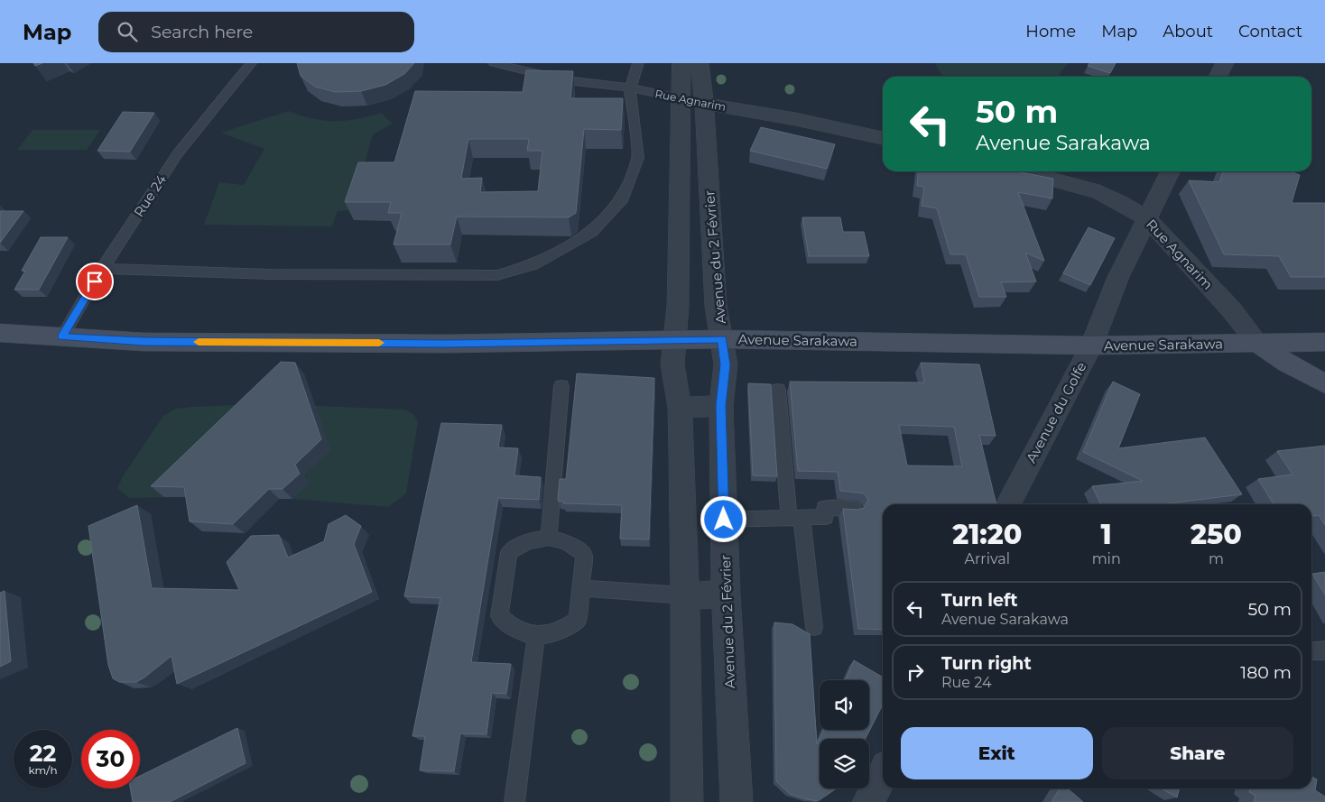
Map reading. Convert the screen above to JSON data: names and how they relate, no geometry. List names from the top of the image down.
{
  "streets": {
    "street": [
      "Rue Agnarim",
      "Avenue du 2 Février",
      "Avenue Sarakawa",
      "Avenue du Golfe"
    ],
    "lane": ["Rue 24"]
  },
  "crossings": [
    ["Rue Agnarim", "Avenue du 2 Février"],
    ["Rue Agnarim", "Avenue Sarakawa"],
    ["Rue Agnarim", "Avenue du Golfe"],
    ["Rue 24", "Avenue Sarakawa"],
    ["Avenue du 2 Février", "Avenue Sarakawa"],
    ["Avenue Sarakawa", "Avenue du Golfe"]
  ],
  "page": {
    "header": "Map",
    "search": "Search here",
    "nav": [
      "Home",
      "Map",
      "About",
      "Contact"
    ],
    "turn": ["50 m", "Avenue Sarakawa"],
    "eta": [
      "21:20",
      "Arrival",
      "1",
      "min",
      "250",
      "m"
    ],
    "list": [
      {
        "name": "Turn left",
        "note": "Avenue Sarakawa",
        "value": "50 m"
      },
      {
        "name": "Turn right",
        "note": "Rue 24",
        "value": "180 m"
      }
    ],
    "buttons": ["Exit", "Share"],
    "speed": "22 km/h",
    "limit": "30"
  }
}
